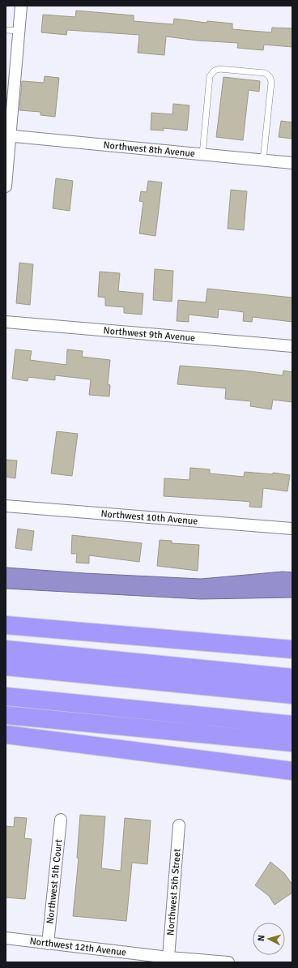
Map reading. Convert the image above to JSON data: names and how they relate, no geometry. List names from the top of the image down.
{
  "streets": {
    "street": [
      "Northwest 8th Avenue",
      "Northwest 9th Avenue",
      "Northwest 10th Avenue",
      "Northwest 5th Court",
      "Northwest 5th Street",
      "Northwest 12th Avenue"
    ]
  },
  "crossings": [
    ["Northwest 5th Court", "Northwest 12th Avenue"],
    ["Northwest 5th Street", "Northwest 12th Avenue"]
  ],
  "north": "left"
}
